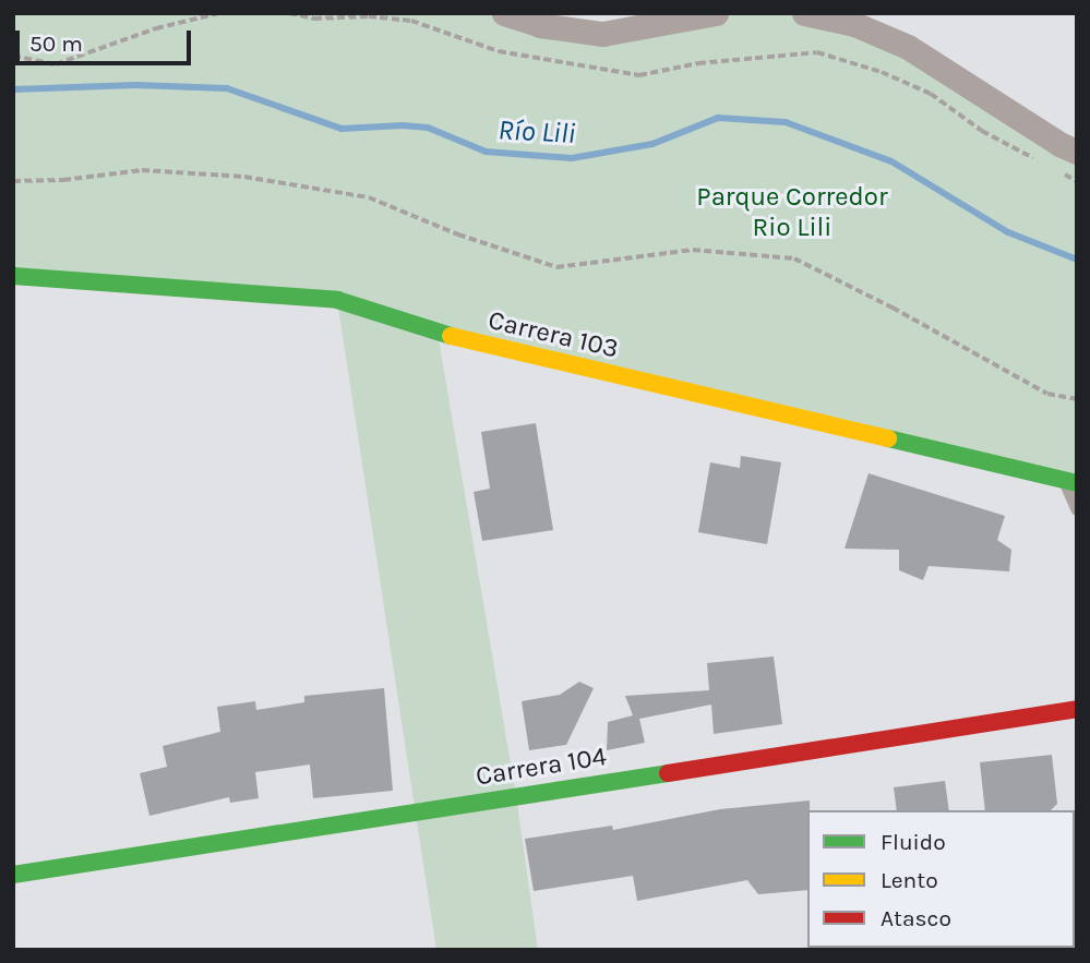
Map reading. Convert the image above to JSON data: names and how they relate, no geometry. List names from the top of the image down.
{
  "streets": {
    "street": ["Carrera 103", "Carrera 104"]
  },
  "water": ["Río Lili"],
  "parks": ["Parque Corredor Rio Lili"],
  "legend": ["Fluido", "Lento", "Atasco"],
  "scale_bar": "50 m"
}
